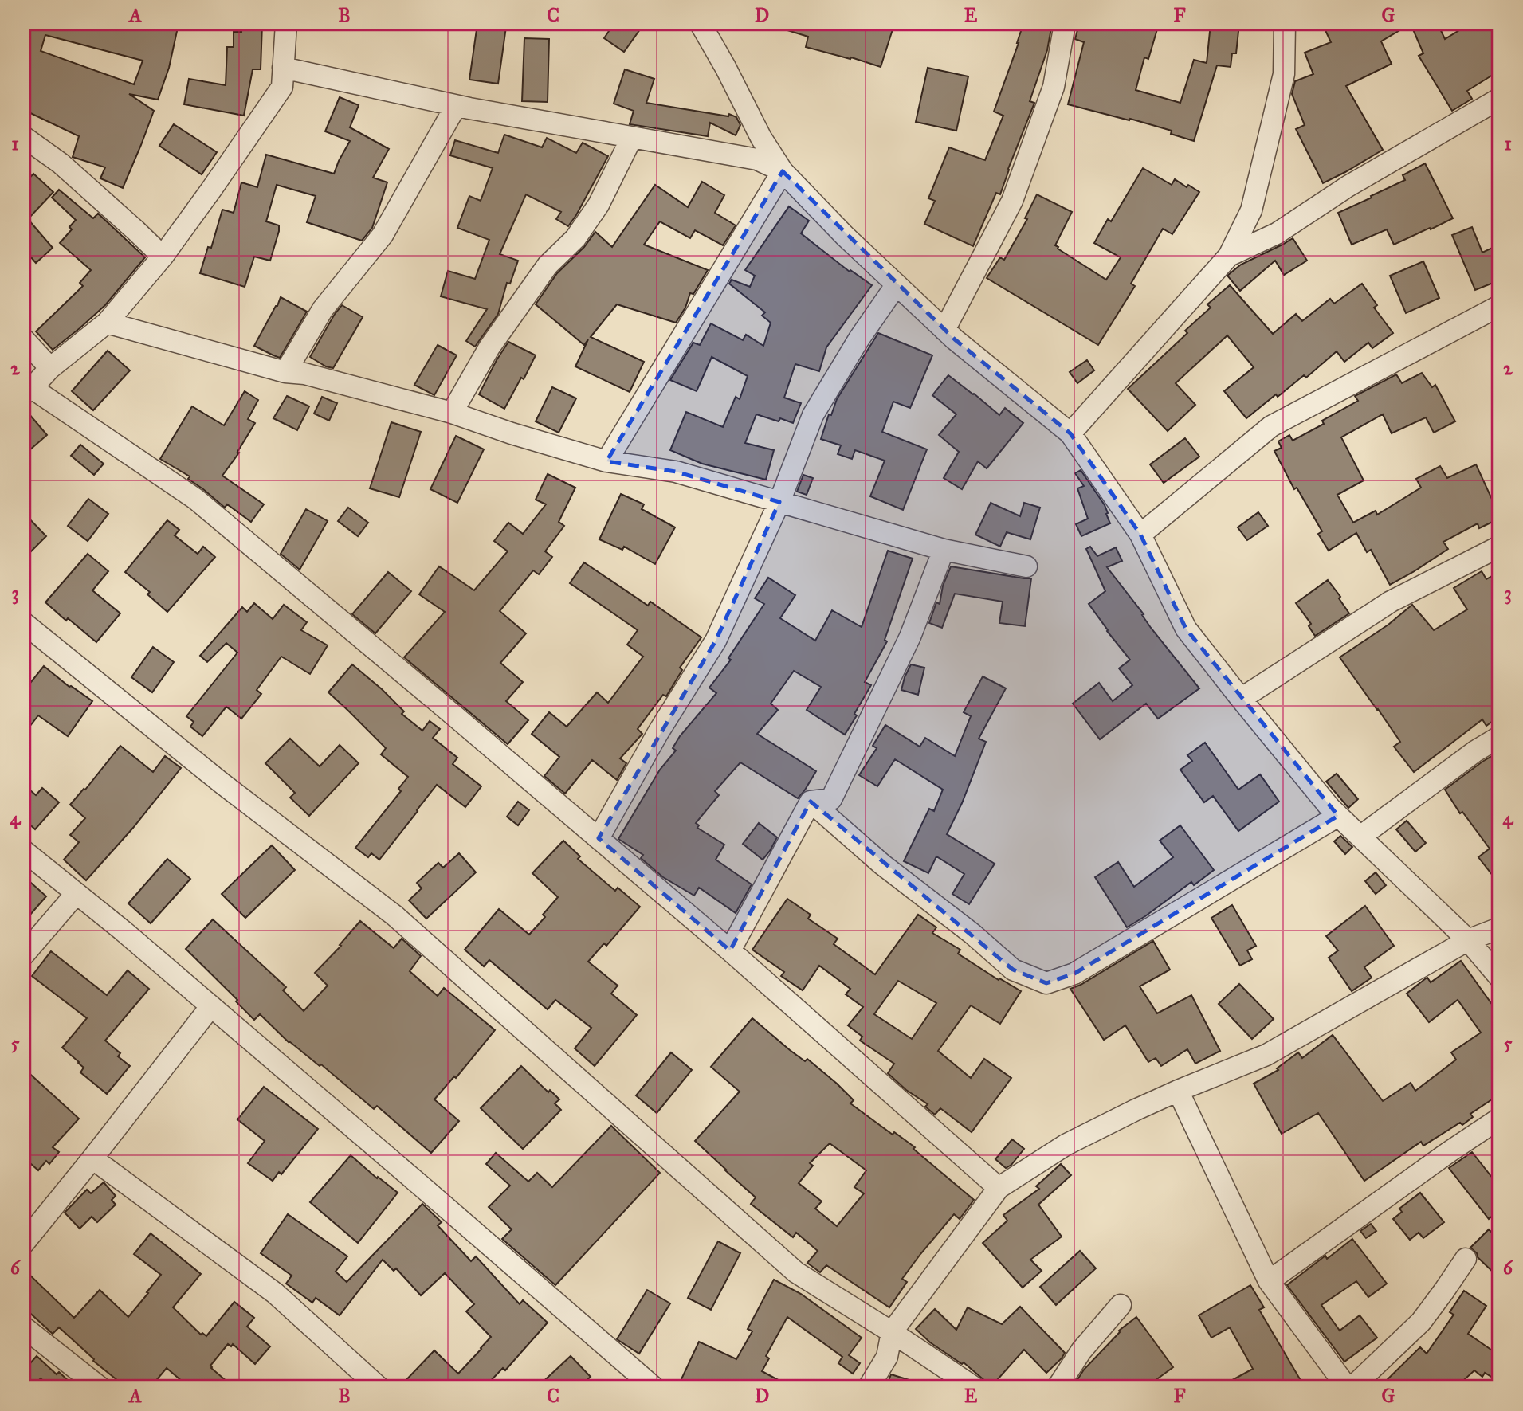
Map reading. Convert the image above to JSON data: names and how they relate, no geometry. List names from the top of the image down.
{
  "grid": {
    "columns": [
      "A",
      "B",
      "C",
      "D",
      "E",
      "F",
      "G"
    ],
    "rows": [
      "1",
      "2",
      "3",
      "4",
      "5",
      "6"
    ]
  }
}
